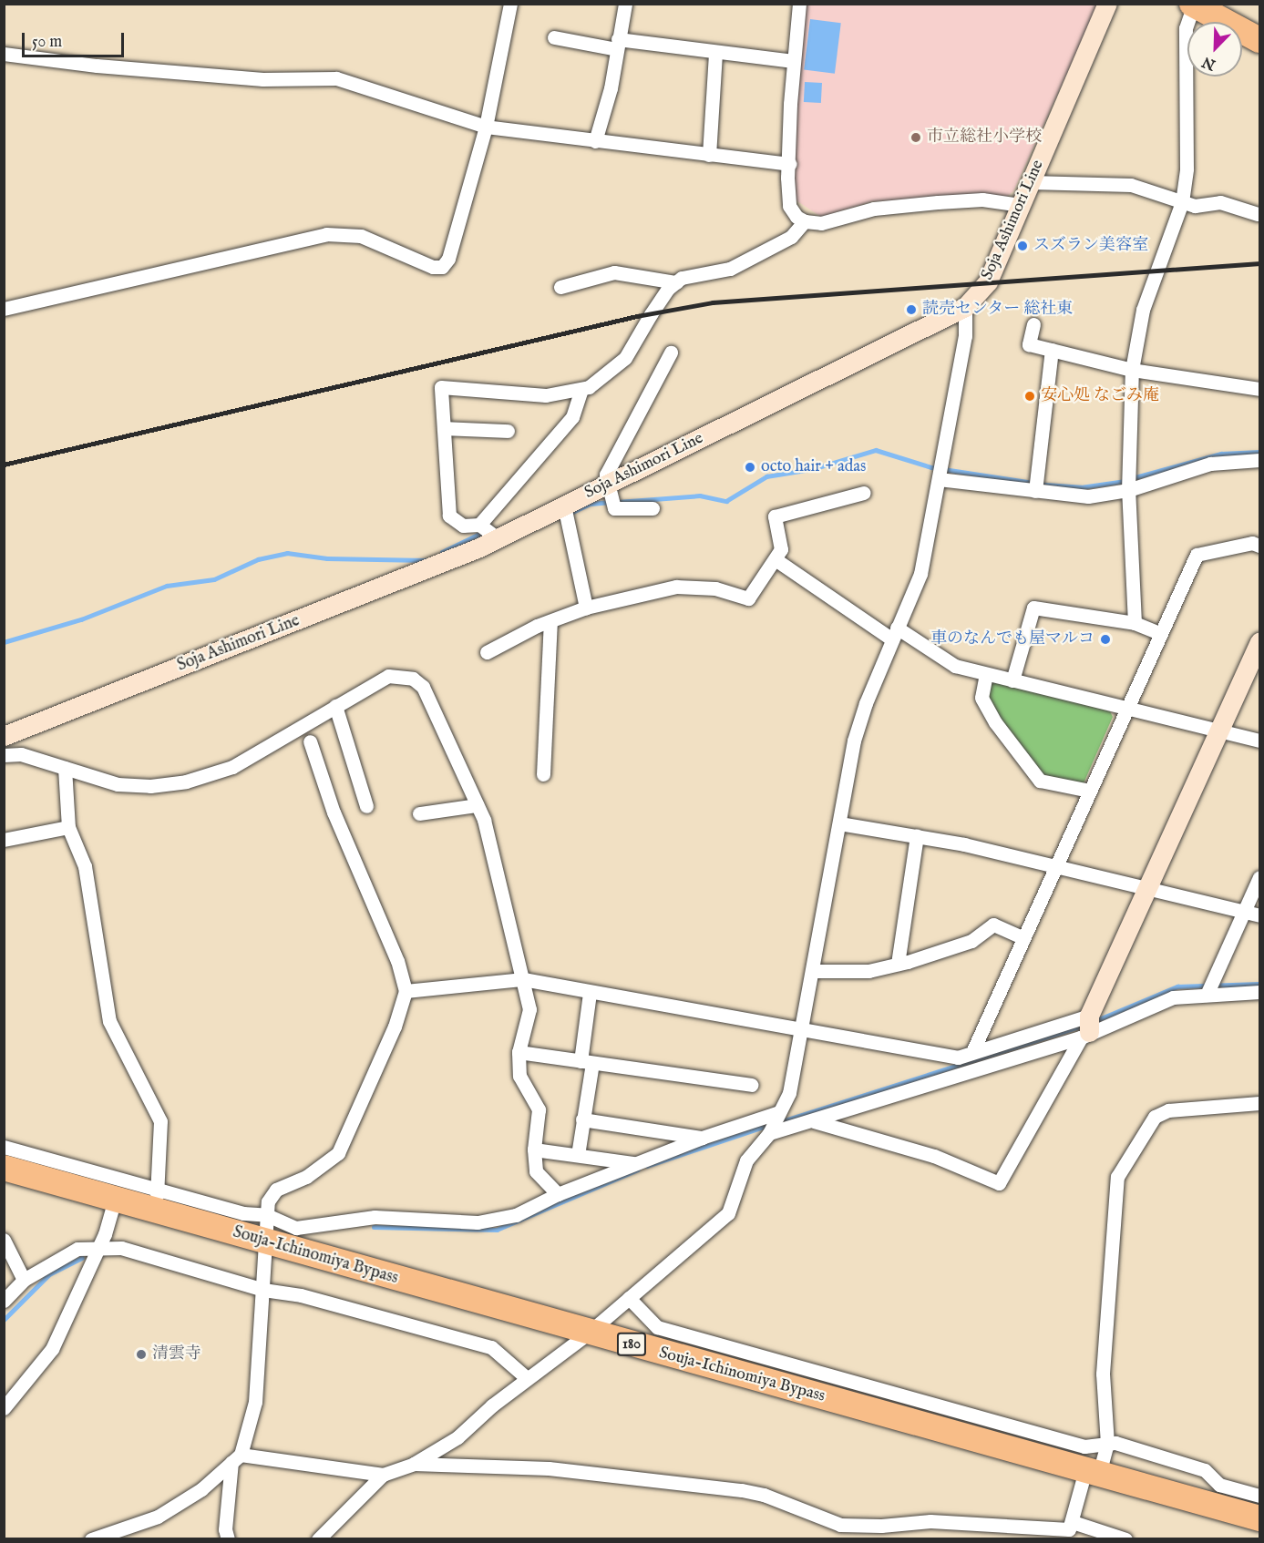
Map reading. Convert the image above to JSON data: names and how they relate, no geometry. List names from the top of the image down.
{
  "streets": {
    "highway": ["Souja-Ichinomiya Bypass", "180"],
    "main road": ["Soja Ashimori Line"]
  },
  "places": [
    "市立総社小学校",
    "スズラン美容室",
    "読売センター 総社東",
    "安心処 なごみ庵",
    "octo hair + adas",
    "車のなんでも屋マルコ",
    "清雲寺"
  ],
  "scale_bar": "50 m",
  "north": "bottom left"
}
